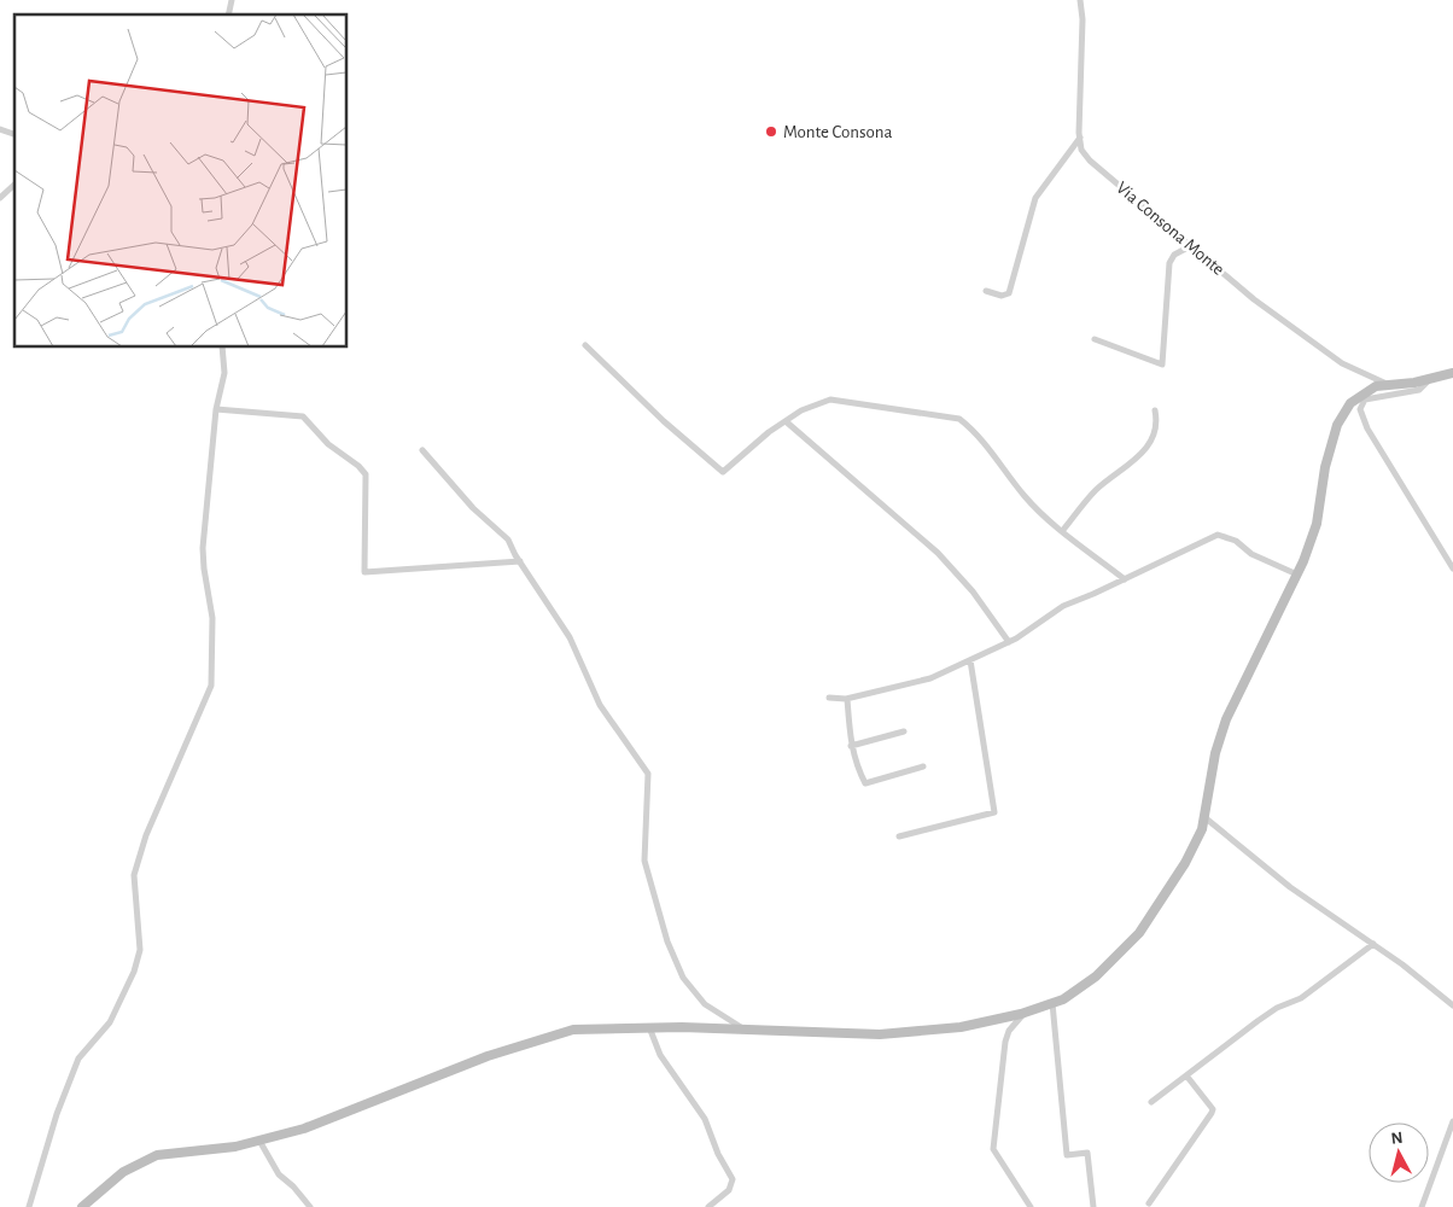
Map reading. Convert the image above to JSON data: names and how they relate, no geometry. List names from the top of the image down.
{
  "streets": {
    "street": ["Via Consona Monte"]
  },
  "places": ["Monte Consona"],
  "north": "top"
}
